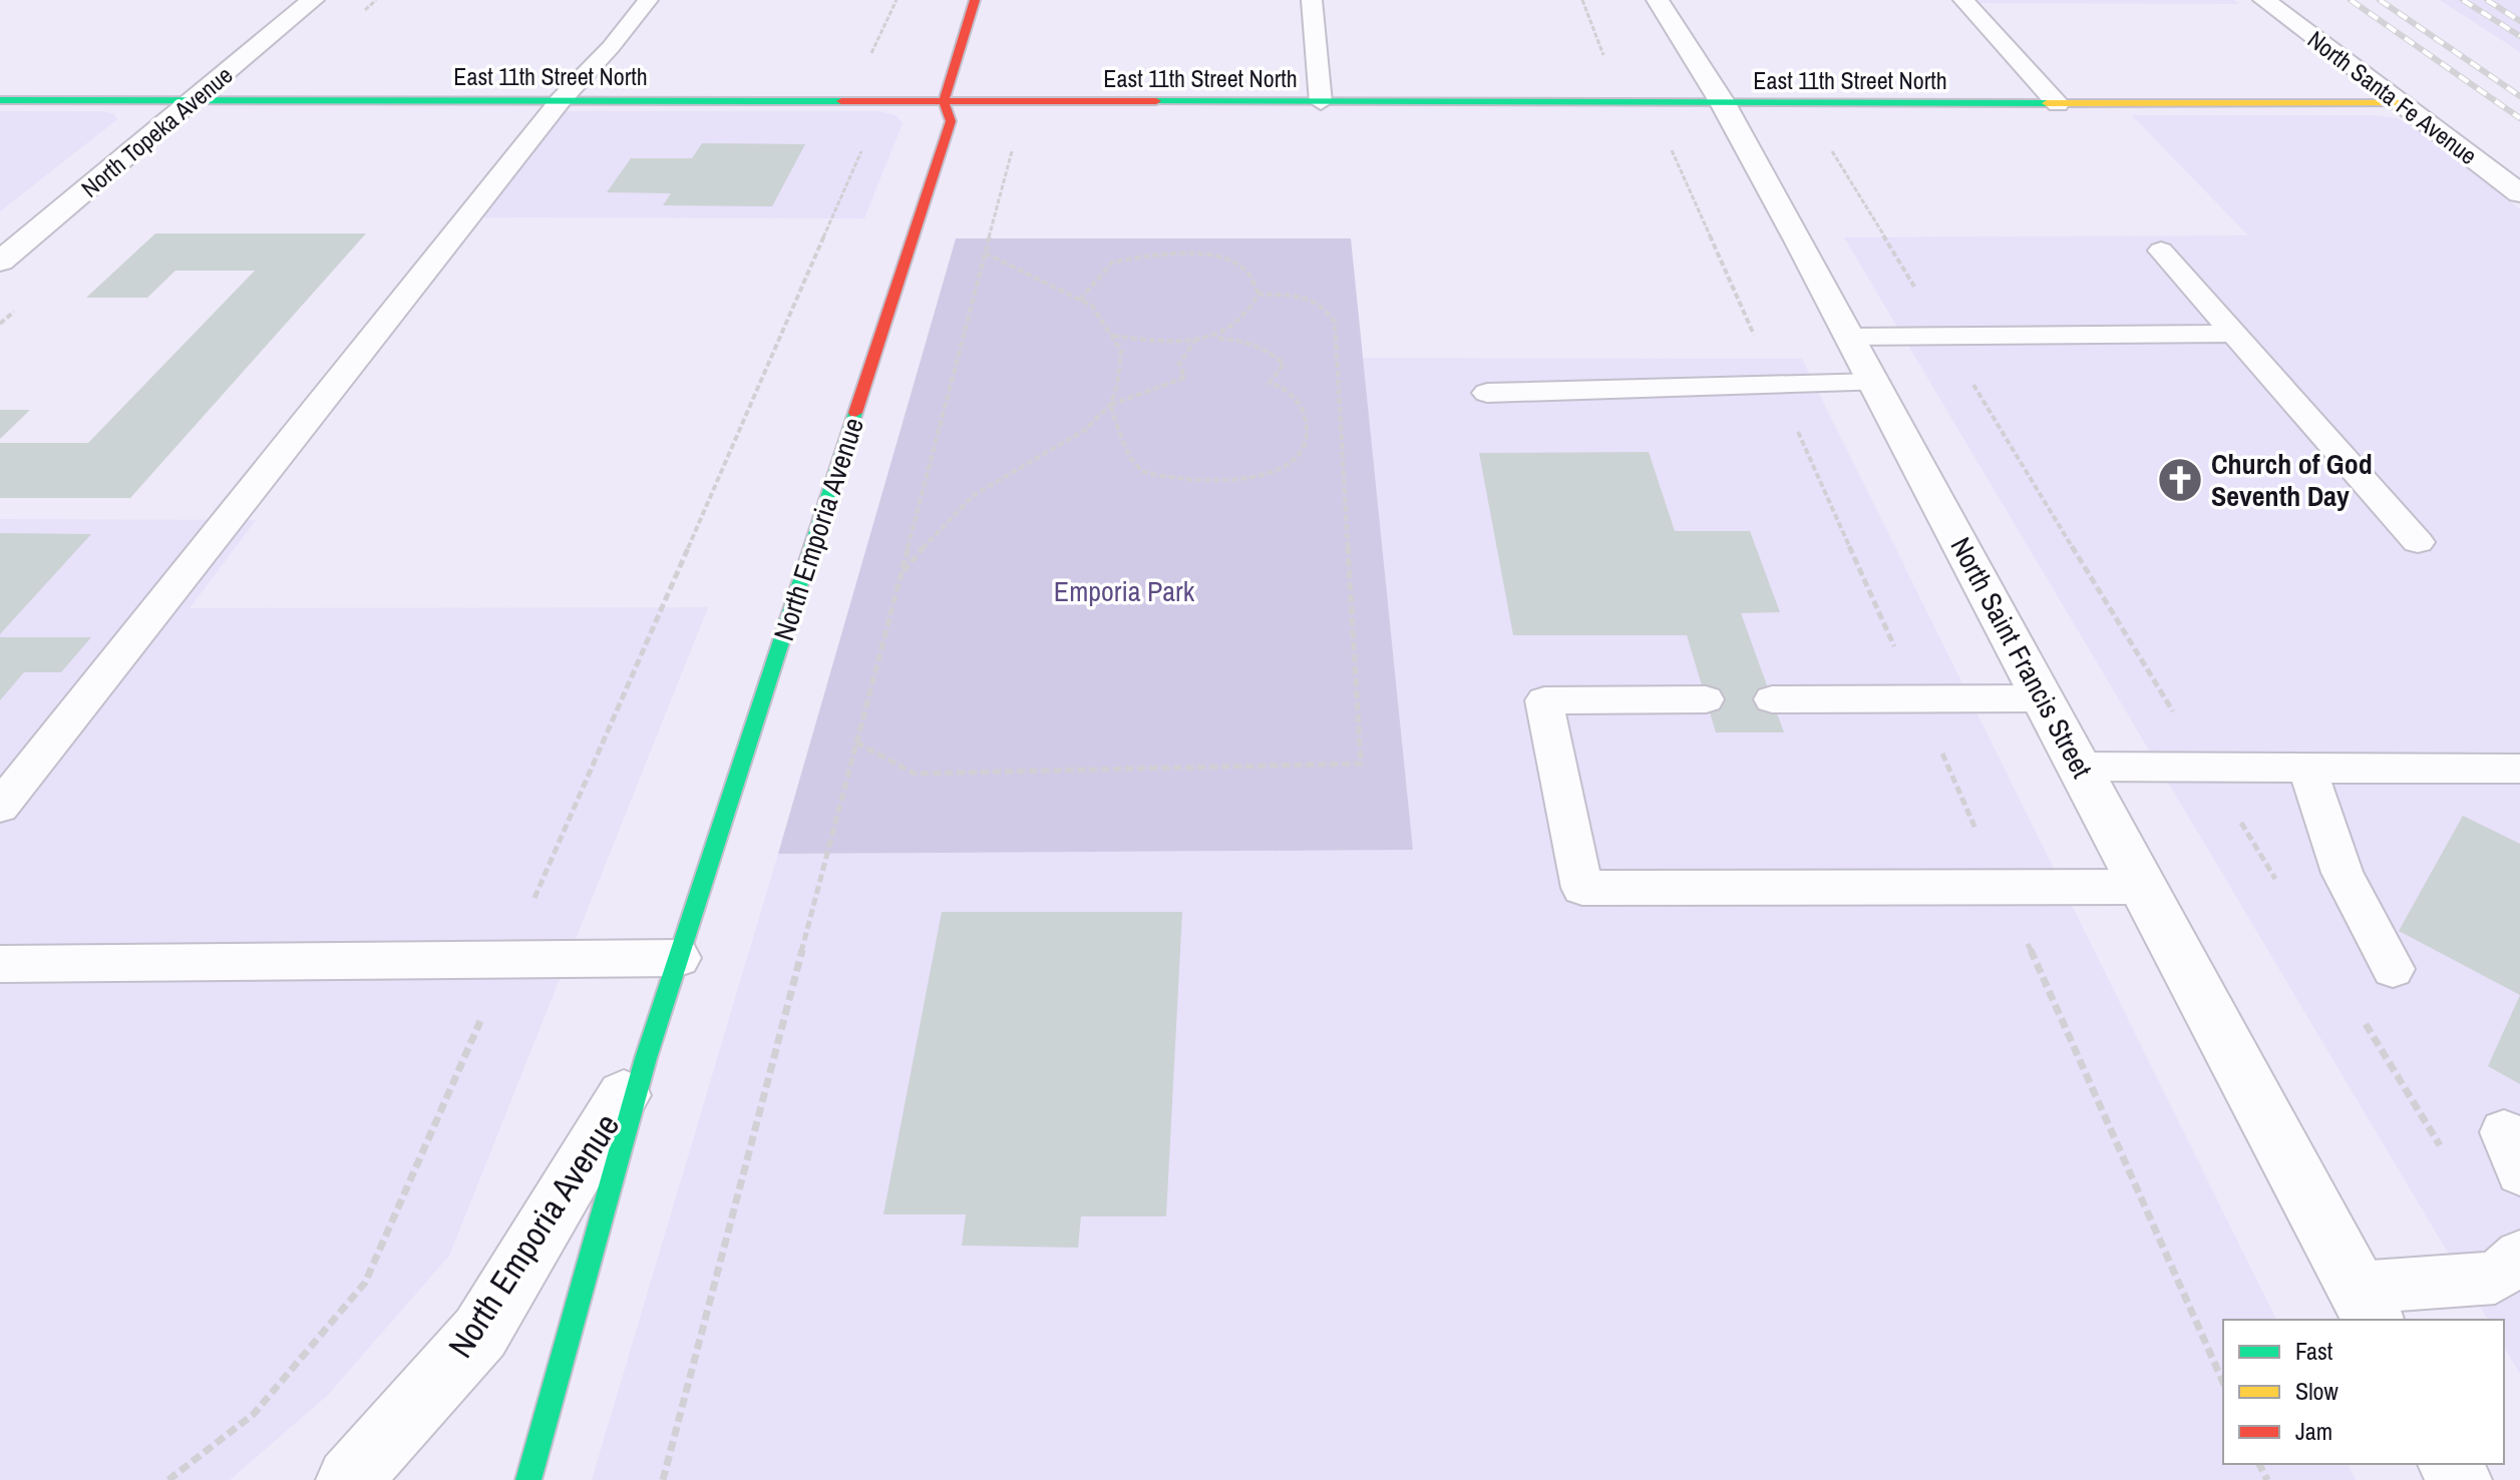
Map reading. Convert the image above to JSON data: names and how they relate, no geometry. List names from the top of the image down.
{
  "streets": {
    "street": [
      "East 11th Street North",
      "North Santa Fe Avenue",
      "North Topeka Avenue",
      "North Emporia Avenue",
      "North Saint Francis Street"
    ]
  },
  "crossings": [
    ["East 11th Street North", "North Santa Fe Avenue"],
    ["East 11th Street North", "North Topeka Avenue"],
    ["East 11th Street North", "North Emporia Avenue"],
    ["East 11th Street North", "North Saint Francis Street"]
  ],
  "parks": ["Emporia Park"],
  "places": {
    "church": ["Church of God Seventh Day"]
  },
  "legend": ["Fast", "Slow", "Jam"]
}
